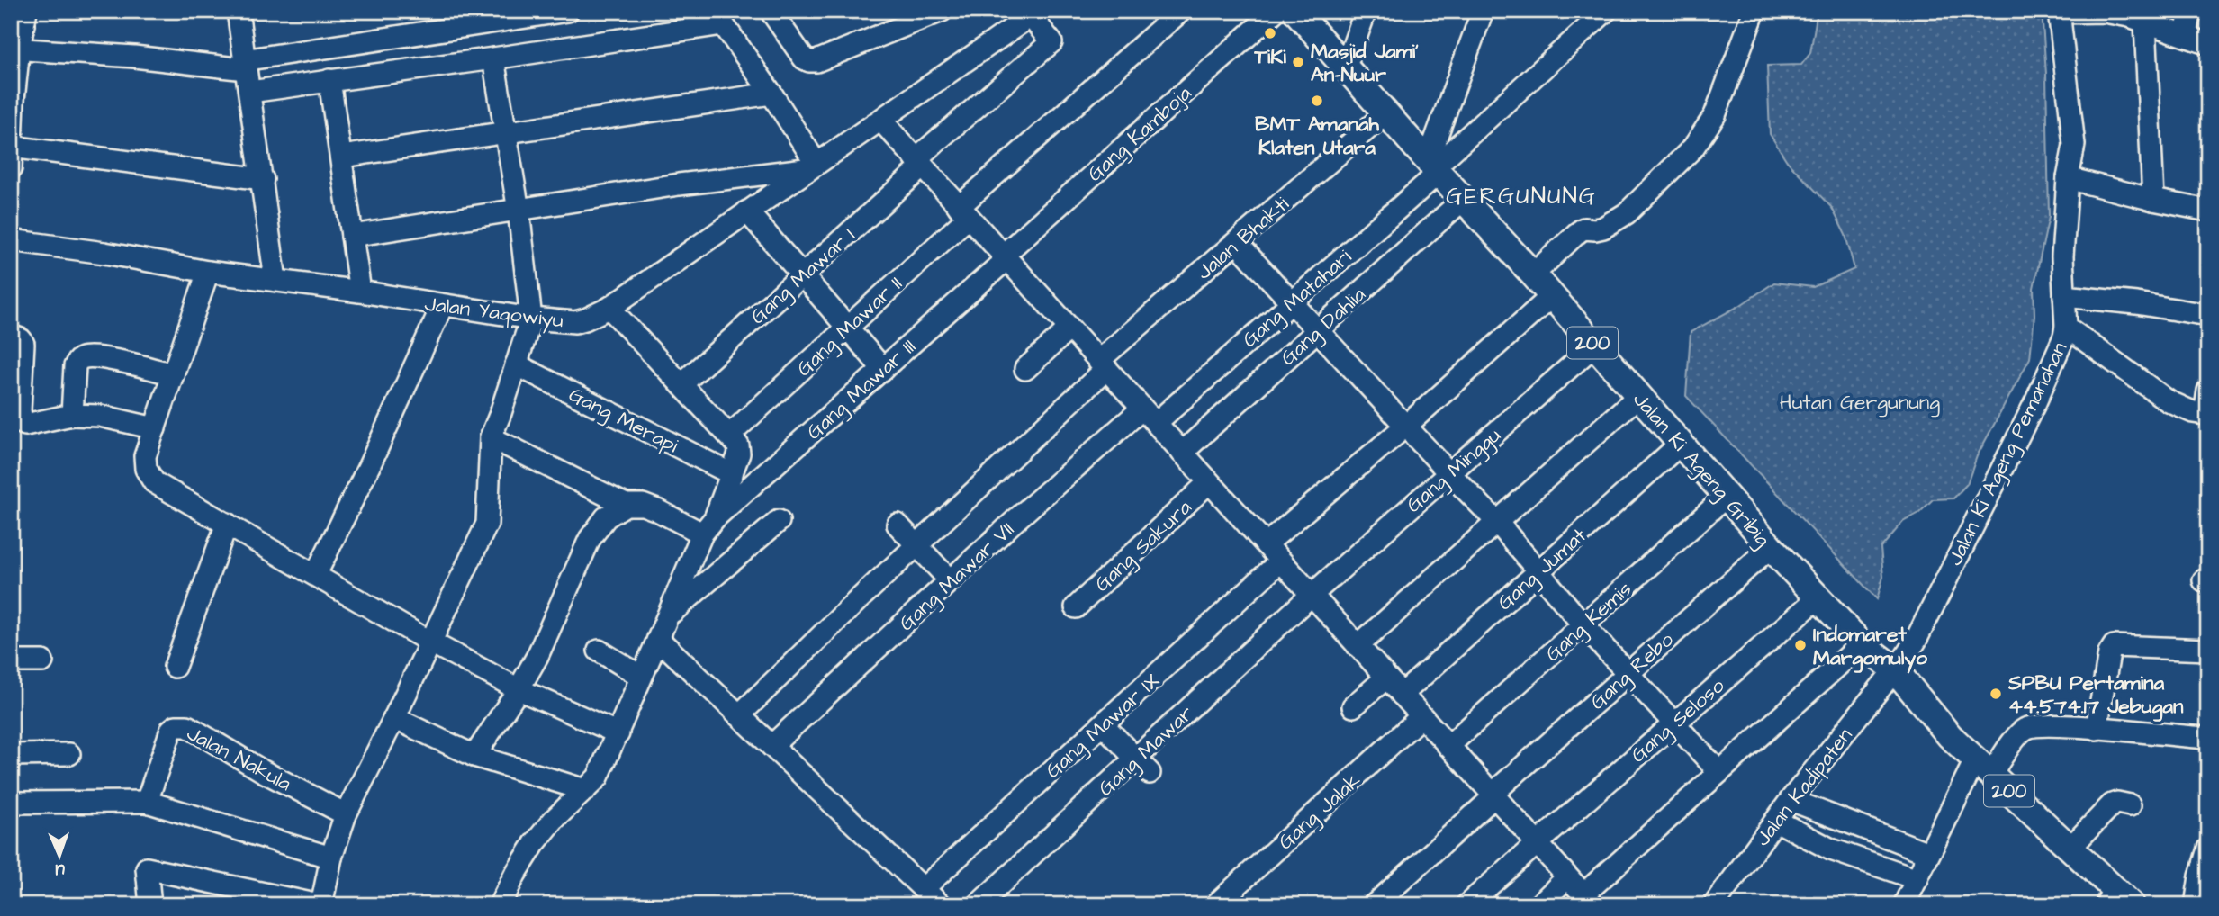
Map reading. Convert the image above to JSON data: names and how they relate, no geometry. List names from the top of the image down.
{
  "streets": {
    "main road": ["200", "Jalan Ki Ageng Gribig"],
    "street": [
      "Gang Kamboja",
      "Jalan Bhakti",
      "Gang Mawar I",
      "Gang Matahari",
      "Jalan Yaqowiyu",
      "Gang Mawar II",
      "Gang Dahlia",
      "Gang Mawar III",
      "Gang Merapi",
      "Jalan Ki Ageng Pemanahan",
      "Gang Minggu",
      "Gang Sakura",
      "Gang Jumat",
      "Gang Mawar VII",
      "Gang Kemis",
      "Gang Rebo",
      "Gang Seloso",
      "Gang Mawar IX",
      "Gang Mawar",
      "Jalan Nakula",
      "Jalan Kadipaten",
      "Gang Jalak"
    ]
  },
  "crossings": [
    ["Gang Kamboja", "Gang Mawar III"],
    ["Jalan Bhakti", "Jalan Ki Ageng Gribig"],
    ["Gang Mawar I", "Jalan Yaqowiyu"],
    ["Gang Matahari", "Jalan Ki Ageng Gribig"],
    ["Gang Matahari", "Gang Mawar VII"],
    ["Gang Dahlia", "Jalan Ki Ageng Gribig"],
    ["Jalan Ki Ageng Pemanahan", "Jalan Ki Ageng Gribig"],
    ["Jalan Ki Ageng Pemanahan", "Jalan Kadipaten"],
    ["Jalan Ki Ageng Gribig", "Gang Minggu"],
    ["Jalan Ki Ageng Gribig", "Gang Jumat"],
    ["Jalan Ki Ageng Gribig", "Gang Kemis"],
    ["Jalan Ki Ageng Gribig", "Gang Rebo"],
    ["Jalan Ki Ageng Gribig", "Gang Seloso"],
    ["Jalan Ki Ageng Gribig", "Jalan Kadipaten"],
    ["Gang Minggu", "Gang Mawar"]
  ],
  "districts": ["GERGUNUNG"],
  "parks": ["Hutan Gergunung"],
  "places": [
    "TiKi",
    "Masjid Jami' An-Nuur",
    "BMT Amanah Klaten Utara",
    "Indomaret Margomulyo",
    "SPBU Pertamina 44.574.17 Jebugan"
  ],
  "north": "bottom"
}
